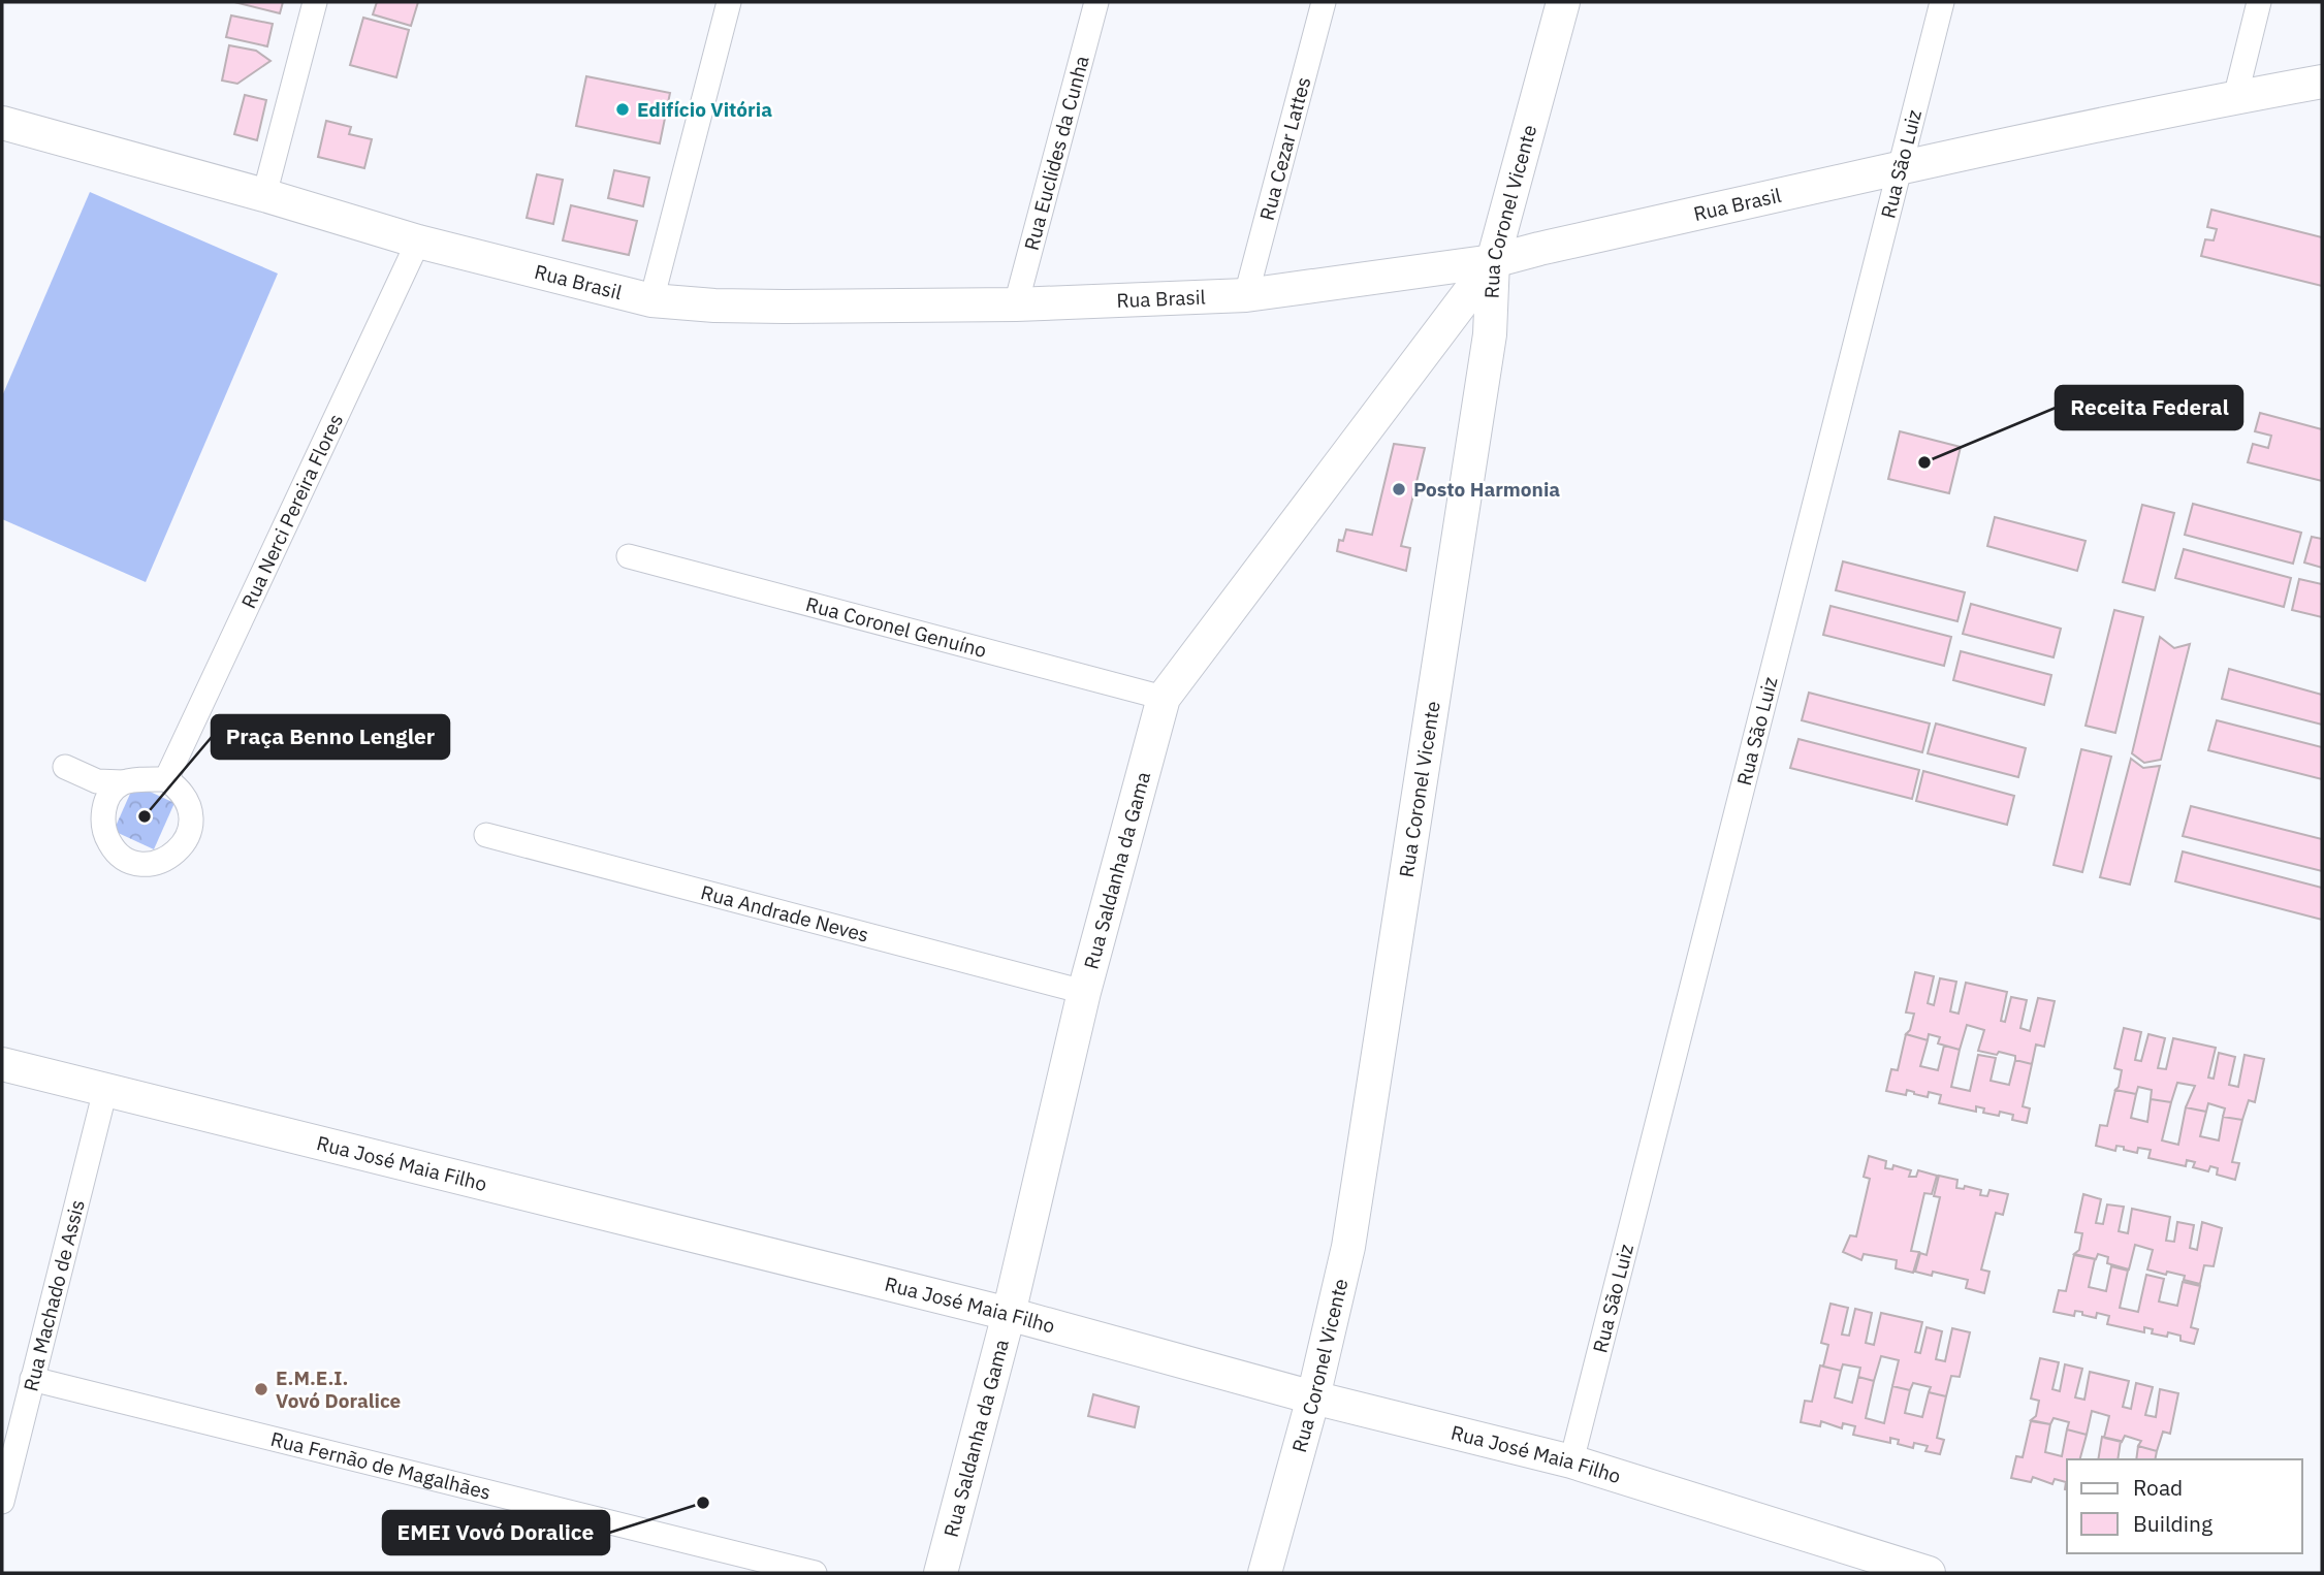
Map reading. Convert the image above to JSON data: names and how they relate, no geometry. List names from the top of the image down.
{
  "streets": {
    "street": [
      "Rua Cezar Lattes",
      "Rua Euclides da Cunha",
      "Rua São Luiz",
      "Rua Brasil",
      "Rua Coronel Vicente",
      "Rua Nerci Pereira Flores",
      "Rua Coronel Genuíno",
      "Rua Saldanha da Gama",
      "Rua Andrade Neves",
      "Rua José Maia Filho",
      "Rua Machado de Assis",
      "Rua Fernão de Magalhães"
    ]
  },
  "crossings": [
    ["Rua Cezar Lattes", "Rua Brasil"],
    ["Rua Euclides da Cunha", "Rua Brasil"],
    ["Rua São Luiz", "Rua Brasil"],
    ["Rua São Luiz", "Rua José Maia Filho"],
    ["Rua Brasil", "Rua Coronel Vicente"],
    ["Rua Brasil", "Rua Nerci Pereira Flores"],
    ["Rua Brasil", "Rua Saldanha da Gama"],
    ["Rua Coronel Vicente", "Rua Saldanha da Gama"],
    ["Rua Coronel Vicente", "Rua José Maia Filho"],
    ["Rua Coronel Genuíno", "Rua Saldanha da Gama"],
    ["Rua Saldanha da Gama", "Rua Andrade Neves"],
    ["Rua Saldanha da Gama", "Rua José Maia Filho"],
    ["Rua José Maia Filho", "Rua Machado de Assis"],
    ["Rua Machado de Assis", "Rua Fernão de Magalhães"]
  ],
  "places": [
    "Edifício Vitória",
    "Receita Federal",
    "Posto Harmonia",
    "Praça Benno Lengler",
    "E.M.E.I. Vovó Doralice",
    "EMEI Vovó Doralice"
  ],
  "legend": ["Road", "Building"]
}
